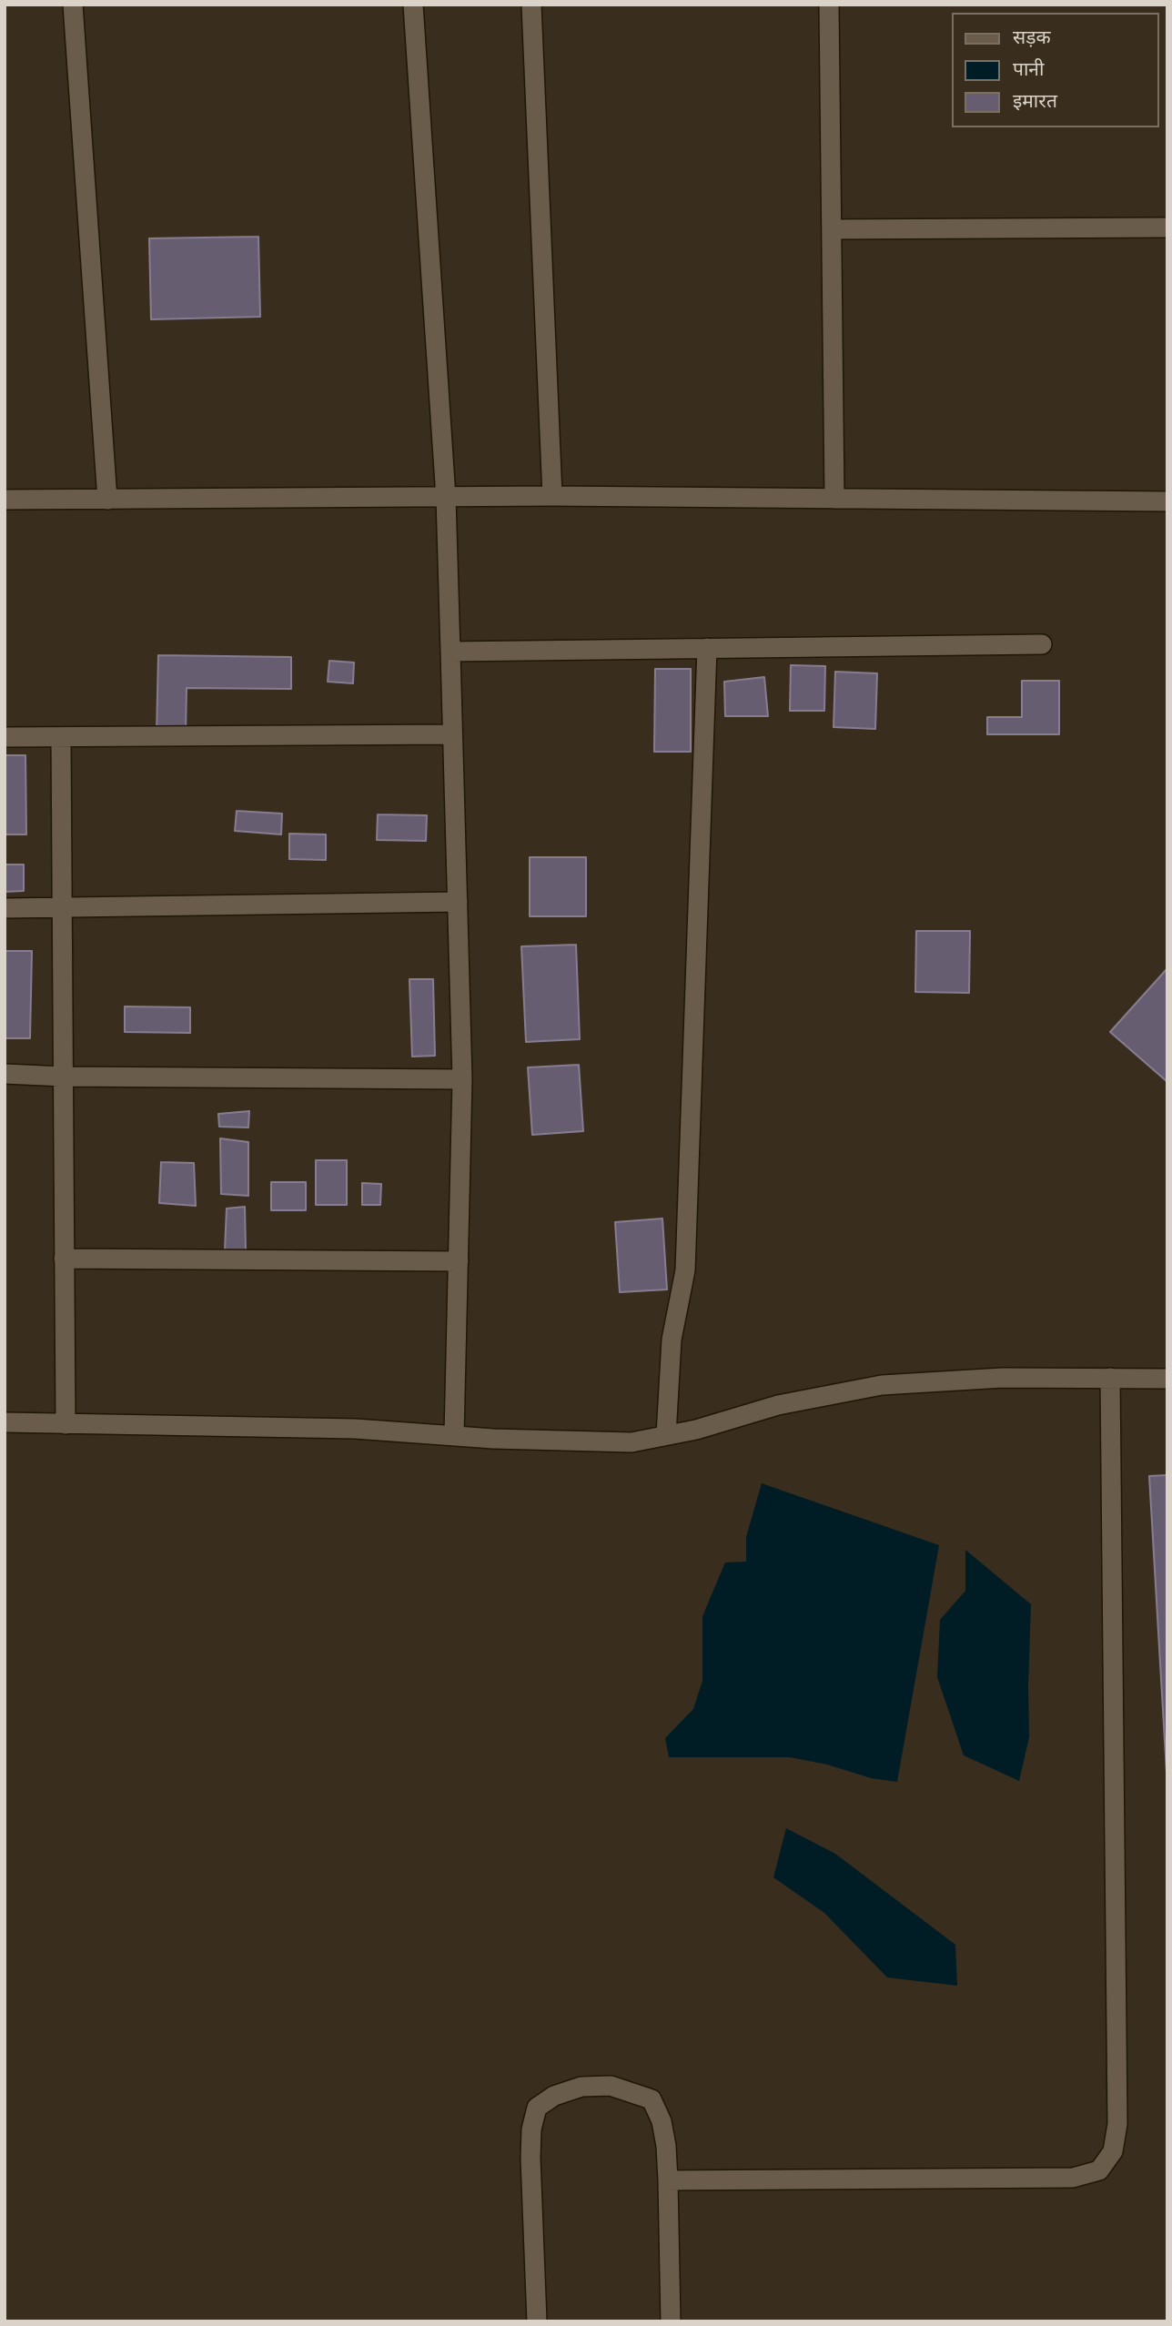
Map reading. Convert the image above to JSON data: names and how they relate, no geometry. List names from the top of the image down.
{
  "legend": ["सड़क", "पानी", "इमारत"]
}
